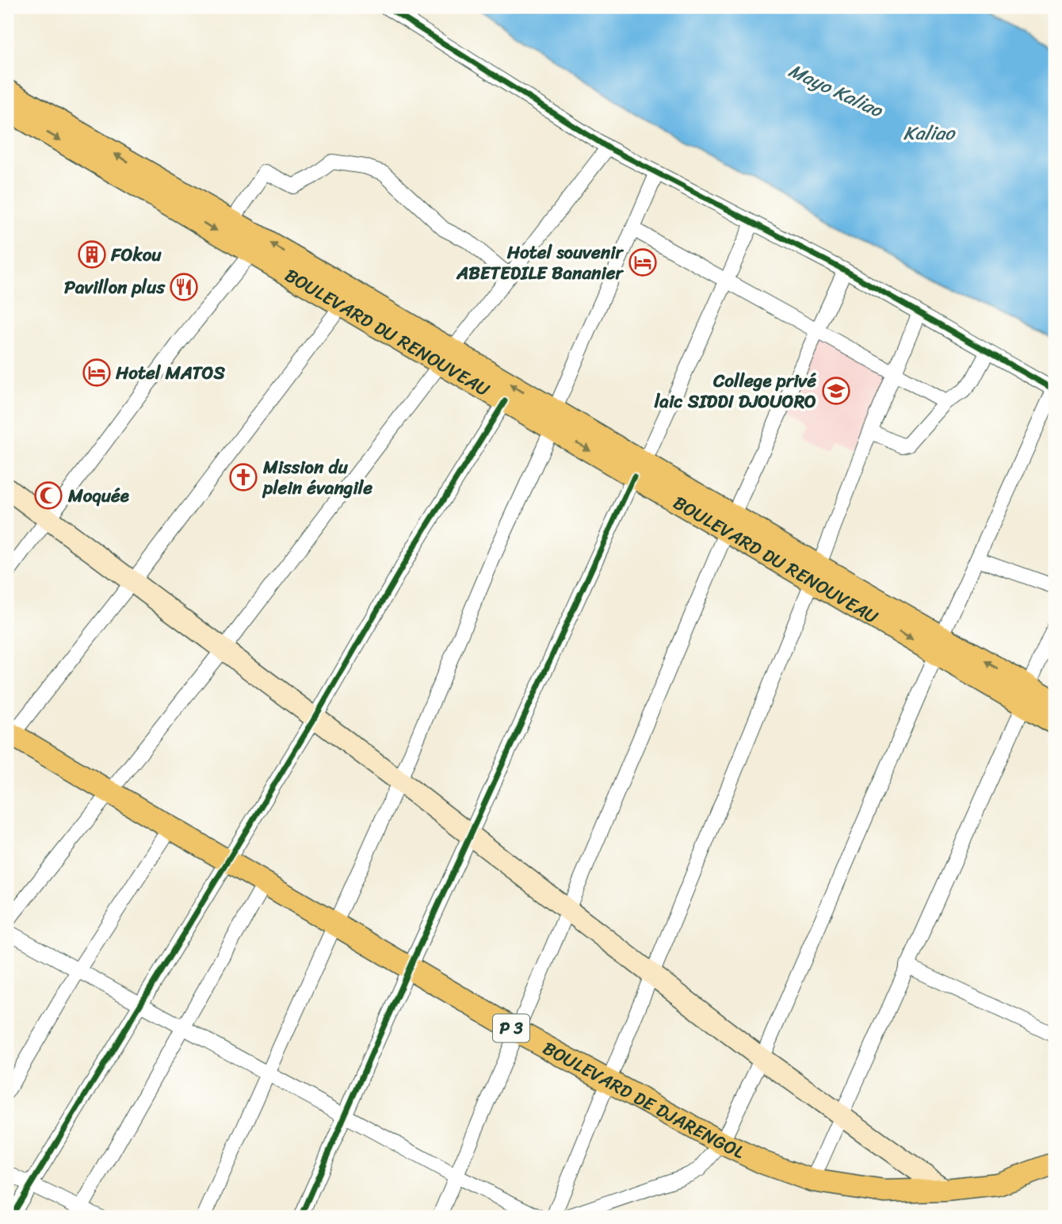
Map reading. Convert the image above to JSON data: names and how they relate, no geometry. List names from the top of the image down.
{
  "streets": {
    "main road": ["BOULEVARD DU RENOUVEAU", "P 3", "BOULEVARD DE DJARENGOL"]
  },
  "water": ["Mayo Kaliao", "Kaliao"],
  "places": {
    "building": ["FOkou"],
    "hotel": ["Hotel souvenir ABETEDILE Bananier", "Hotel MATOS"],
    "restaurant": ["Pavillon plus"],
    "school or university": ["College privé laic SIDDI DJOUORO"],
    "church": ["Mission du plein évangile"],
    "mosque": ["Moquée"]
  }
}
